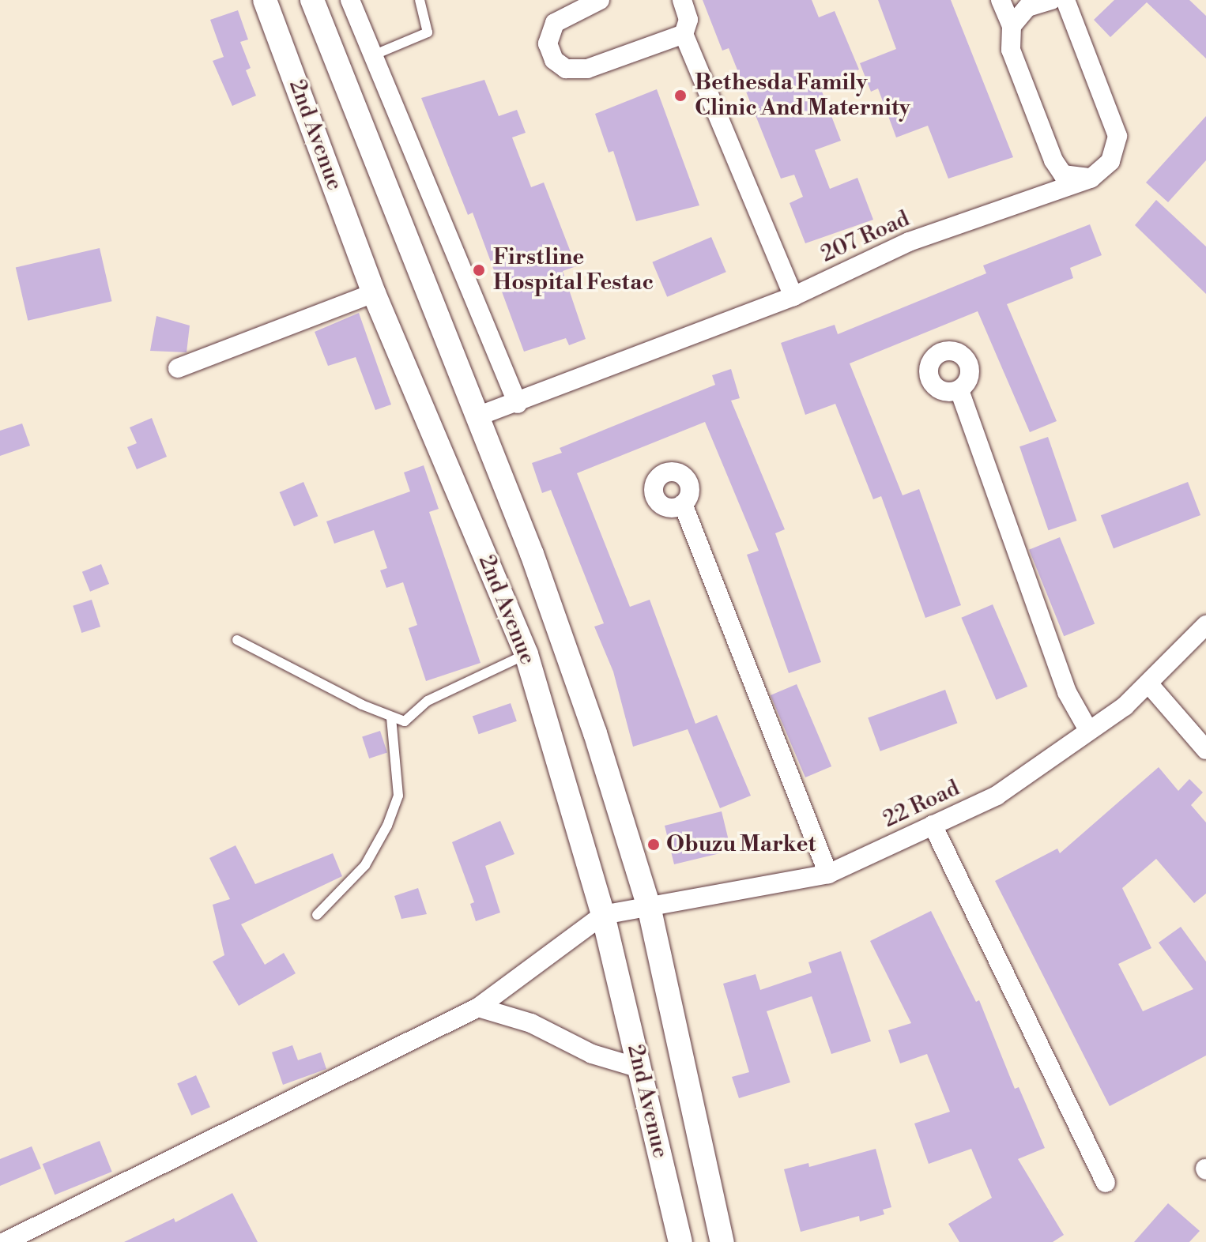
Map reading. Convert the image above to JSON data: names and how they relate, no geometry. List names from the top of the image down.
{
  "streets": {
    "street": ["2nd Avenue", "207 Road", "22 Road"]
  },
  "crossings": [
    ["2nd Avenue", "207 Road"],
    ["2nd Avenue", "22 Road"]
  ],
  "places": ["Bethesda Family Clinic And Maternity", "Firstline Hospital Festac", "Obuzu Market"]
}
